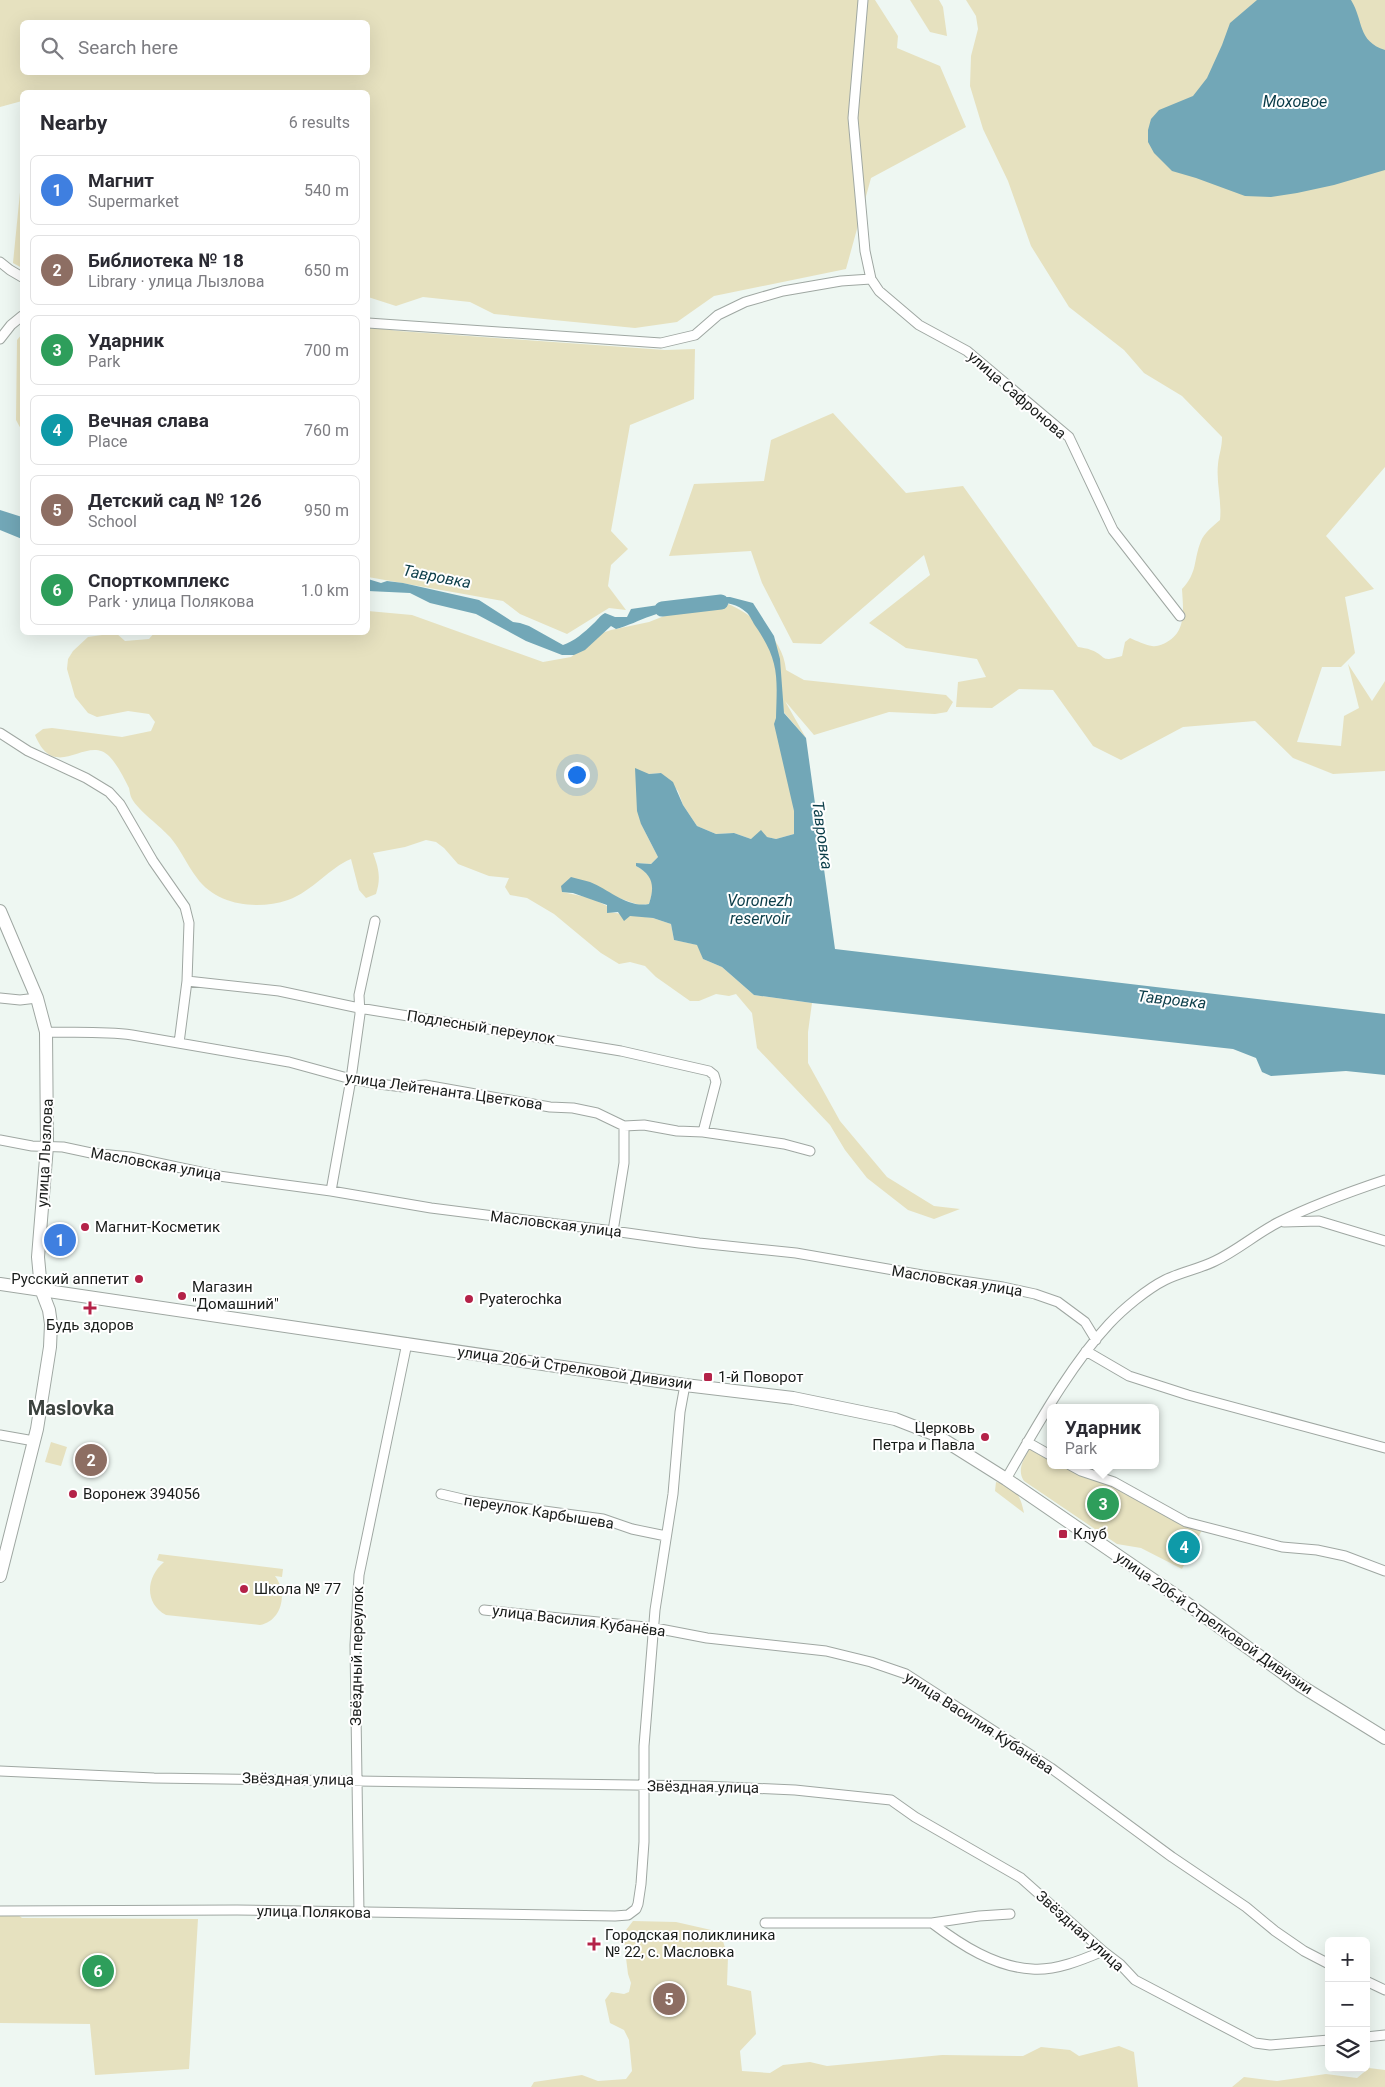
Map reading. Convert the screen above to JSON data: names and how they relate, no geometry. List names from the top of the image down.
{
  "streets": {
    "main road": ["улица Лызлова", "улица 206-й Стрелковой Дивизии"],
    "street": [
      "улица Сафронова",
      "Подлесный переулок",
      "улица Лейтенанта Цветкова",
      "Масловская улица",
      "переулок Карбышева",
      "улица Василия Кубанёва",
      "Звёздный переулок",
      "Звёздная улица",
      "улица Полякова"
    ]
  },
  "crossings": [
    ["Подлесный переулок", "улица Лейтенанта Цветкова"],
    ["улица Лейтенанта Цветкова", "улица Лызлова"],
    ["улица Лызлова", "Масловская улица"],
    ["улица Лызлова", "улица 206-й Стрелковой Дивизии"],
    ["улица 206-й Стрелковой Дивизии", "Звёздный переулок"],
    ["Звёздный переулок", "Звёздная улица"],
    ["Звёздный переулок", "улица Полякова"],
    ["Звёздная улица", "улица Полякова"]
  ],
  "districts": ["Maslovka"],
  "water": ["Моховое", "Тавровка", "Voronezh reservoir"],
  "places": {
    "other": [
      "Магнит-Косметик",
      "Русский аппетит",
      "Магазин \"Домашний\"",
      "Pyaterochka",
      "Церковь Петра и Павла",
      "Воронеж 394056",
      "Школа № 77"
    ],
    "health": ["Будь здоров", "Городская поликлиника № 22, с. Масловка"],
    "transit": ["1-й Поворот", "Клуб"]
  },
  "page": {
    "search": "Search here",
    "heading": ["Nearby", "6 results"],
    "list": [
      {
        "mark": "1",
        "name": "Магнит",
        "note": "Supermarket",
        "value": "540 m"
      },
      {
        "mark": "2",
        "name": "Библиотека № 18",
        "note": "Library · улица Лызлова",
        "value": "650 m"
      },
      {
        "mark": "3",
        "name": "Ударник",
        "note": "Park",
        "value": "700 m"
      },
      {
        "mark": "4",
        "name": "Вечная слава",
        "note": "Place",
        "value": "760 m"
      },
      {
        "mark": "5",
        "name": "Детский сад № 126",
        "note": "School",
        "value": "950 m"
      },
      {
        "mark": "6",
        "name": "Спорткомплекс",
        "note": "Park · улица Полякова",
        "value": "1.0 km"
      }
    ],
    "pins": [
      "1",
      "2",
      "3",
      "4",
      "6",
      "5"
    ],
    "popup": ["Ударник", "Park"],
    "map_buttons": ["+", "−"]
  }
}
